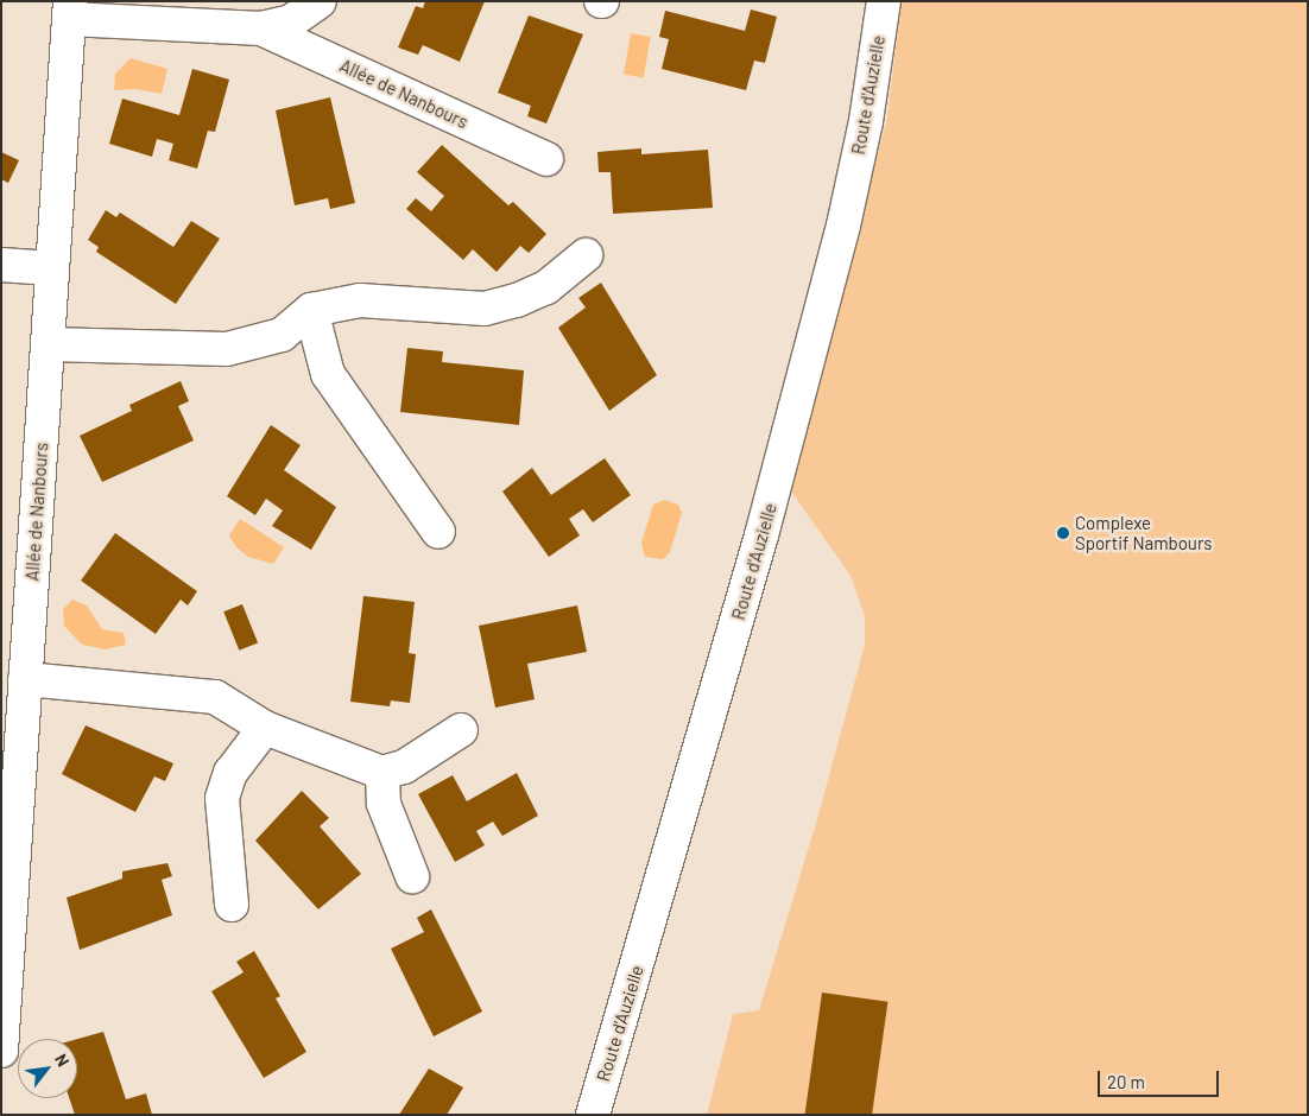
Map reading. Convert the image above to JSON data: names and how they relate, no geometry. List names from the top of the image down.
{
  "streets": {
    "street": ["Allée de Nanbours", "Route d'Auzielle"]
  },
  "places": ["Complexe Sportif Nambours"],
  "scale_bar": "20 m",
  "north": "top right"
}
